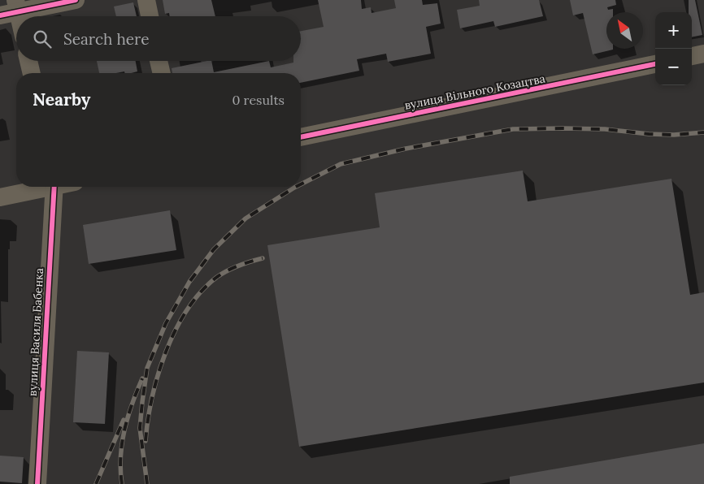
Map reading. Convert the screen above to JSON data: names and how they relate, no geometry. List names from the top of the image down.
{
  "streets": {
    "street": ["вулиця Вільного Козацтва", "вулиця Василя Бабенка"]
  },
  "north": "top left",
  "page": {
    "map_buttons": ["+", "−"],
    "search": "Search here",
    "heading": ["Nearby", "0 results"]
  }
}
